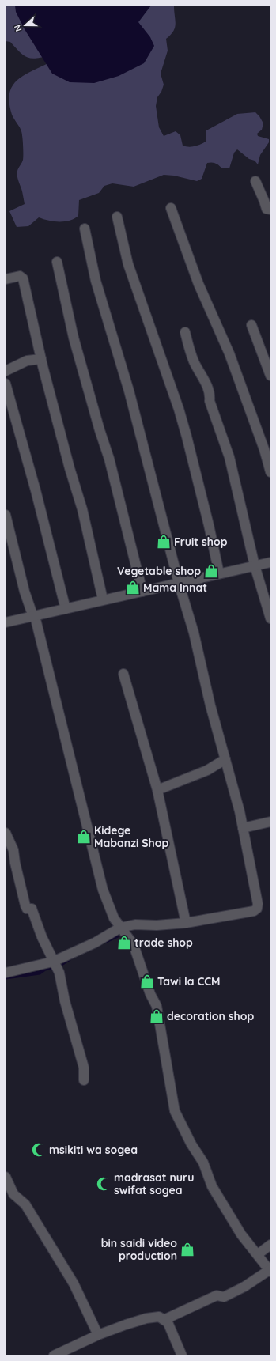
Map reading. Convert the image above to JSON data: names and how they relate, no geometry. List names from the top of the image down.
{
  "places": {
    "shop": [
      "Fruit shop",
      "Vegetable shop",
      "Mama Innat",
      "Kidege Mabanzi Shop",
      "trade shop",
      "Tawi la CCM",
      "decoration shop",
      "bin saidi video production"
    ],
    "mosque": ["msikiti wa sogea", "madrasat nuru swifat sogea"]
  },
  "north": "left"
}
